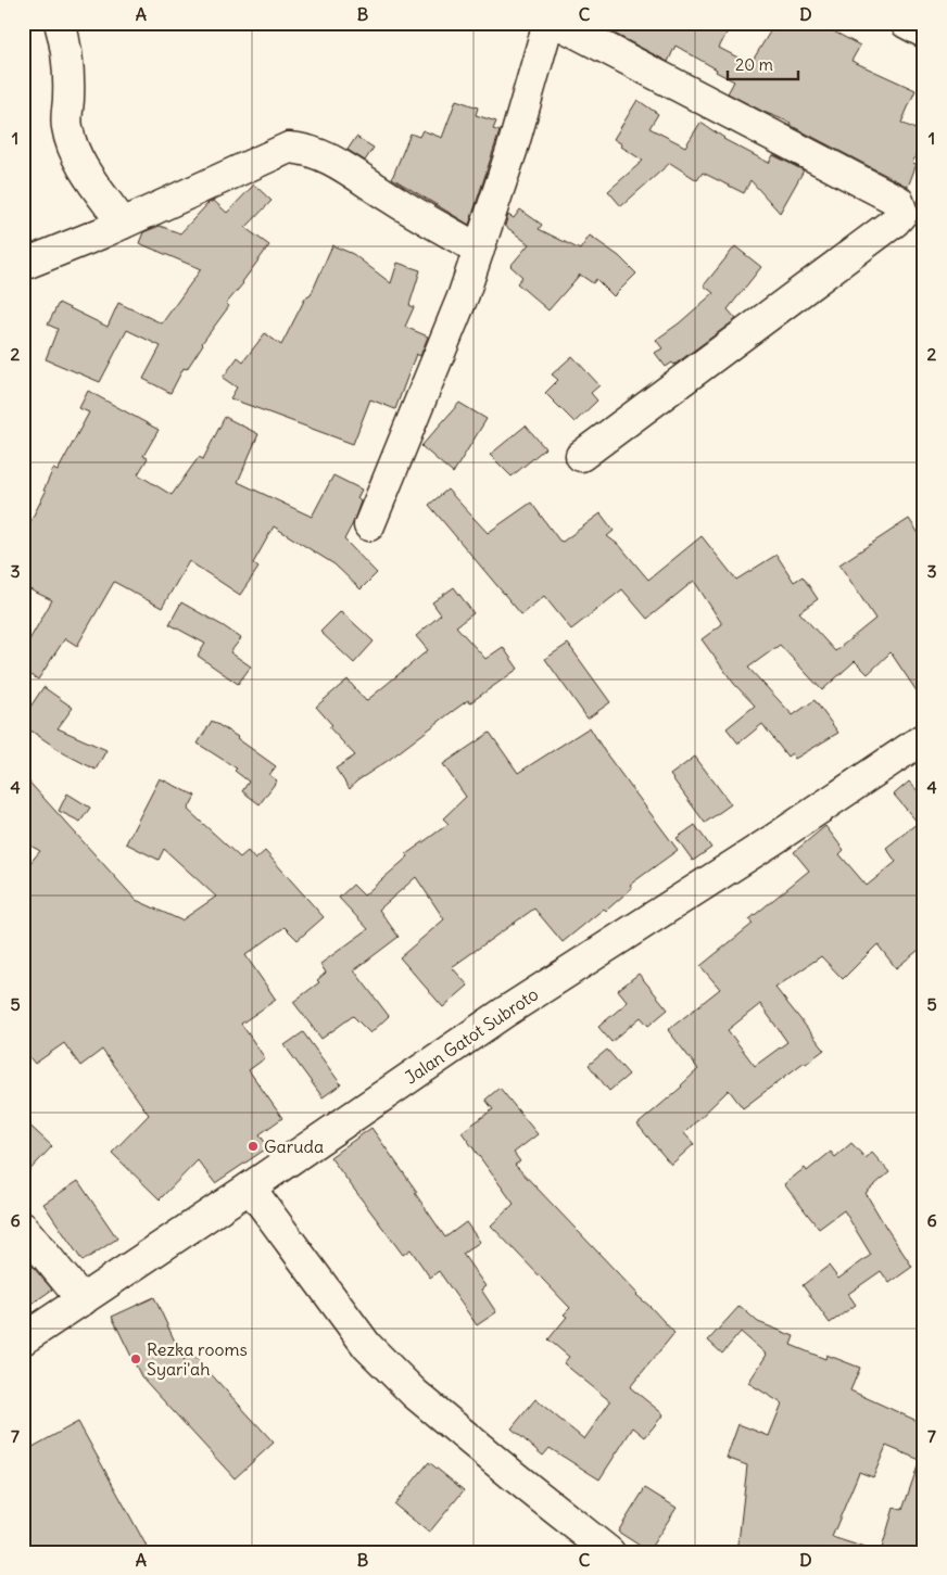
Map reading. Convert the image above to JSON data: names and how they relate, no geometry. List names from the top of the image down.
{
  "streets": {
    "main road": ["Jalan Gatot Subroto"]
  },
  "places": ["Garuda", "Rezka rooms Syari'ah"],
  "scale_bar": "20 m",
  "grid": {
    "columns": [
      "A",
      "B",
      "C",
      "D"
    ],
    "rows": [
      "1",
      "2",
      "3",
      "4",
      "5",
      "6",
      "7"
    ]
  }
}
